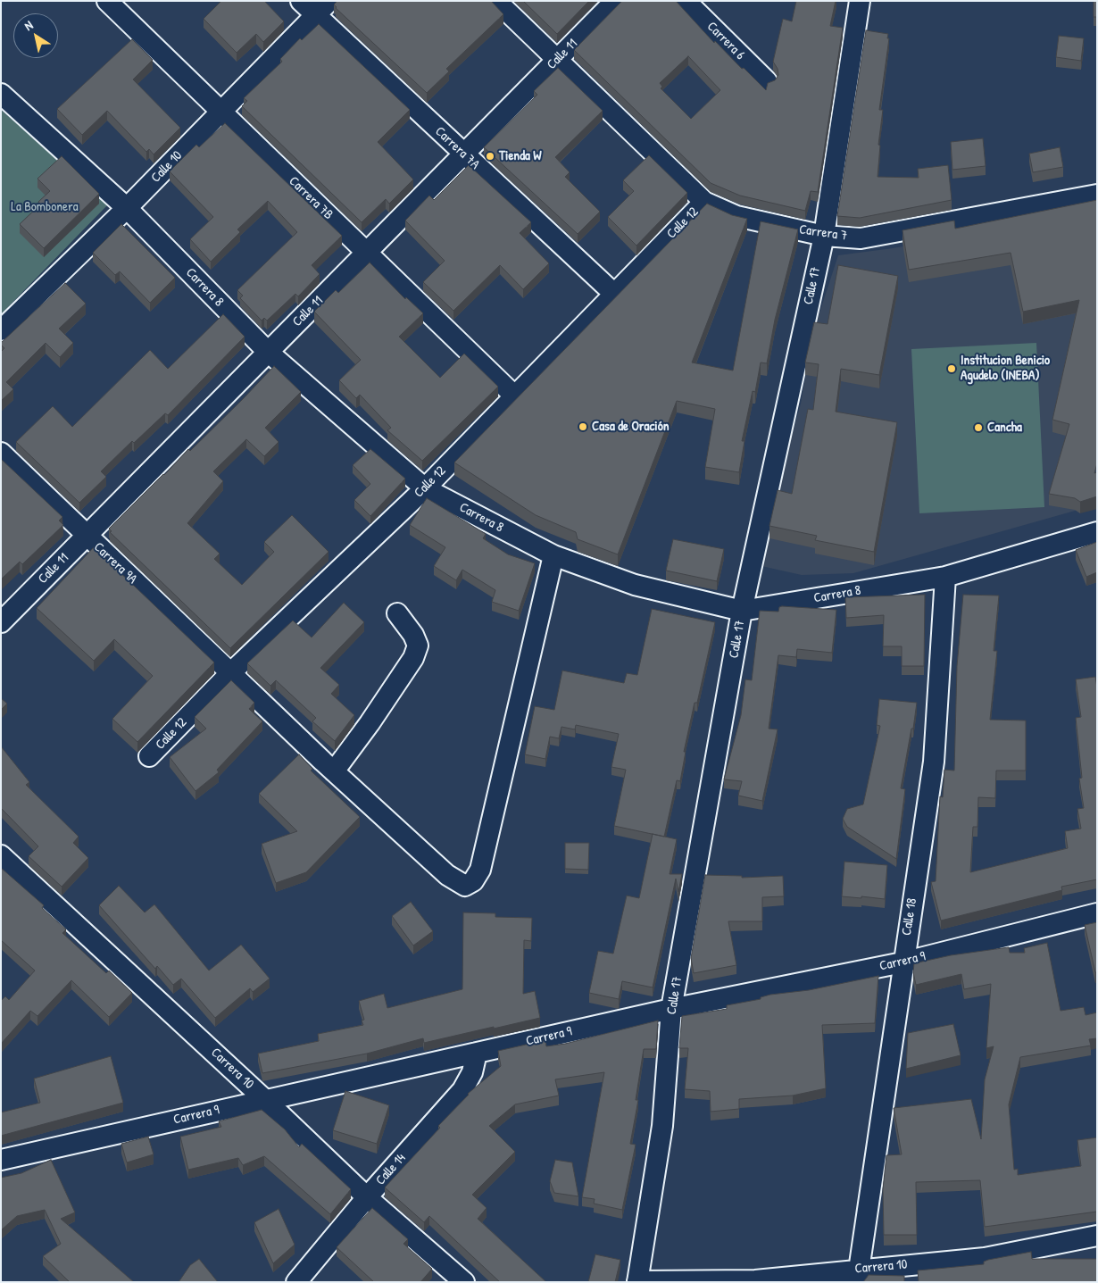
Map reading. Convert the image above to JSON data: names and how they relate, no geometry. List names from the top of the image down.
{
  "streets": {
    "street": [
      "Carrera 6",
      "Calle 11",
      "Carrera 7A",
      "Calle 10",
      "Carrera 7B",
      "Calle 12",
      "Carrera 7",
      "Calle 17",
      "Carrera 8",
      "Carrera 9A",
      "Calle 18",
      "Carrera 9",
      "Carrera 10",
      "Calle 14"
    ]
  },
  "crossings": [
    ["Calle 11", "Carrera 7A"],
    ["Calle 11", "Carrera 7B"],
    ["Calle 11", "Carrera 7"],
    ["Calle 11", "Carrera 8"],
    ["Calle 11", "Carrera 9A"],
    ["Carrera 7A", "Calle 10"],
    ["Carrera 7A", "Calle 12"],
    ["Calle 10", "Carrera 7B"],
    ["Calle 10", "Carrera 8"],
    ["Carrera 7B", "Calle 12"],
    ["Calle 12", "Carrera 7"],
    ["Calle 12", "Carrera 8"],
    ["Calle 12", "Carrera 9A"],
    ["Carrera 7", "Calle 17"],
    ["Calle 17", "Carrera 8"],
    ["Calle 17", "Carrera 9"],
    ["Calle 17", "Carrera 10"],
    ["Carrera 8", "Carrera 9A"],
    ["Carrera 8", "Calle 18"],
    ["Calle 18", "Carrera 9"],
    ["Calle 18", "Carrera 10"],
    ["Carrera 9", "Carrera 10"],
    ["Carrera 9", "Calle 14"],
    ["Carrera 10", "Calle 14"]
  ],
  "parks": ["La Bombonera"],
  "places": [
    "Tienda W",
    "Institucion Benicio Agudelo (INEBA)",
    "Casa de Oración",
    "Cancha"
  ],
  "north": "top left"
}
